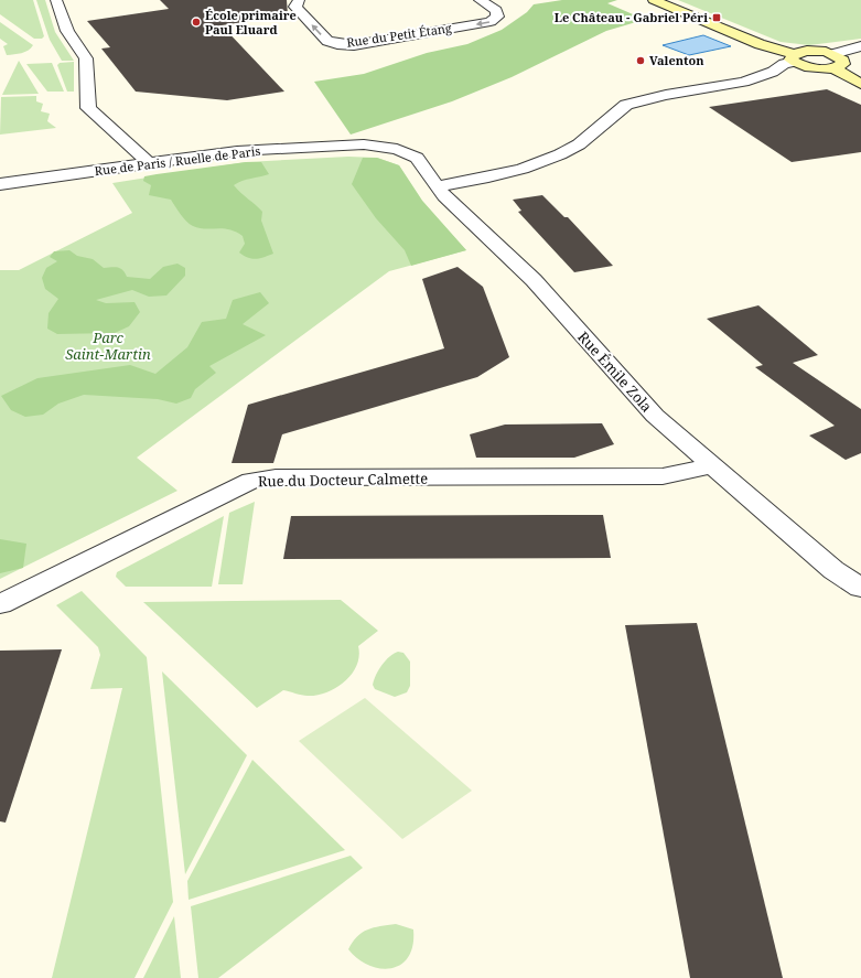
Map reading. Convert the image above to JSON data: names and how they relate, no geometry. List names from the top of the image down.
{
  "streets": {
    "street": [
      "Rue du Petit Étang",
      "Rue de Paris / Ruelle de Paris",
      "Rue Émile Zola",
      "Rue du Docteur Calmette"
    ]
  },
  "crossings": [
    ["Rue de Paris / Ruelle de Paris", "Rue Émile Zola"],
    ["Rue Émile Zola", "Rue du Docteur Calmette"]
  ],
  "parks": ["Parc Saint-Martin"],
  "places": {
    "transit": ["Le Château - Gabriel Péri"],
    "other": ["École primaire Paul Eluard", "Valenton"]
  }
}
